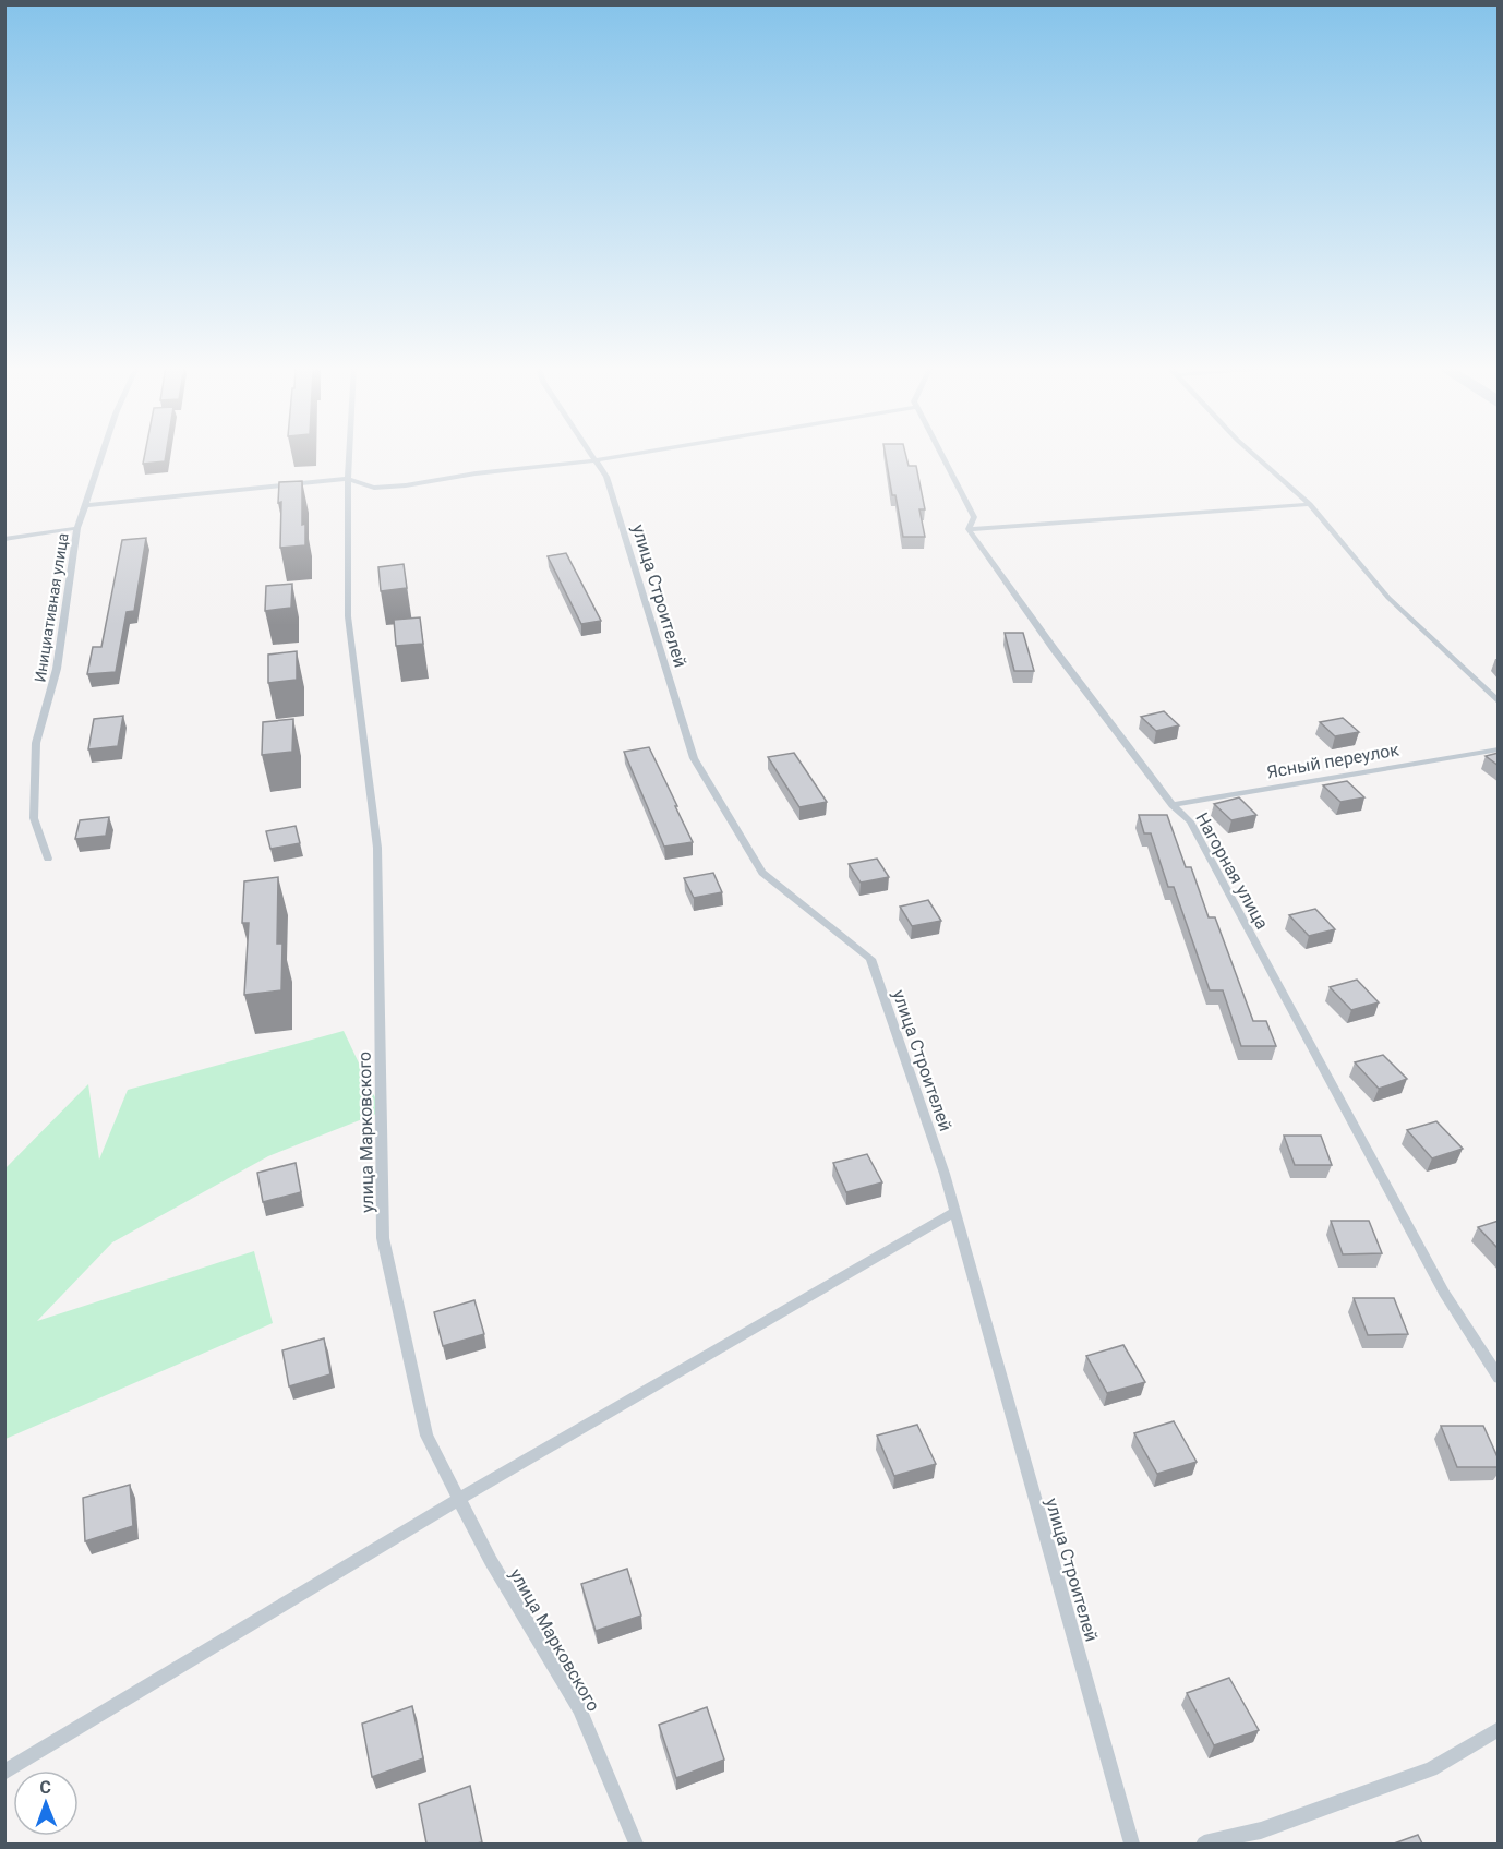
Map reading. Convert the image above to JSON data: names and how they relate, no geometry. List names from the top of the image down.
{
  "streets": {
    "lane": [
      "улица Строителей",
      "Инициативная улица",
      "Ясный переулок",
      "Нагорная улица",
      "улица Марковского"
    ]
  },
  "crossings": [
    ["Ясный переулок", "Нагорная улица"]
  ],
  "north": "top"
}
